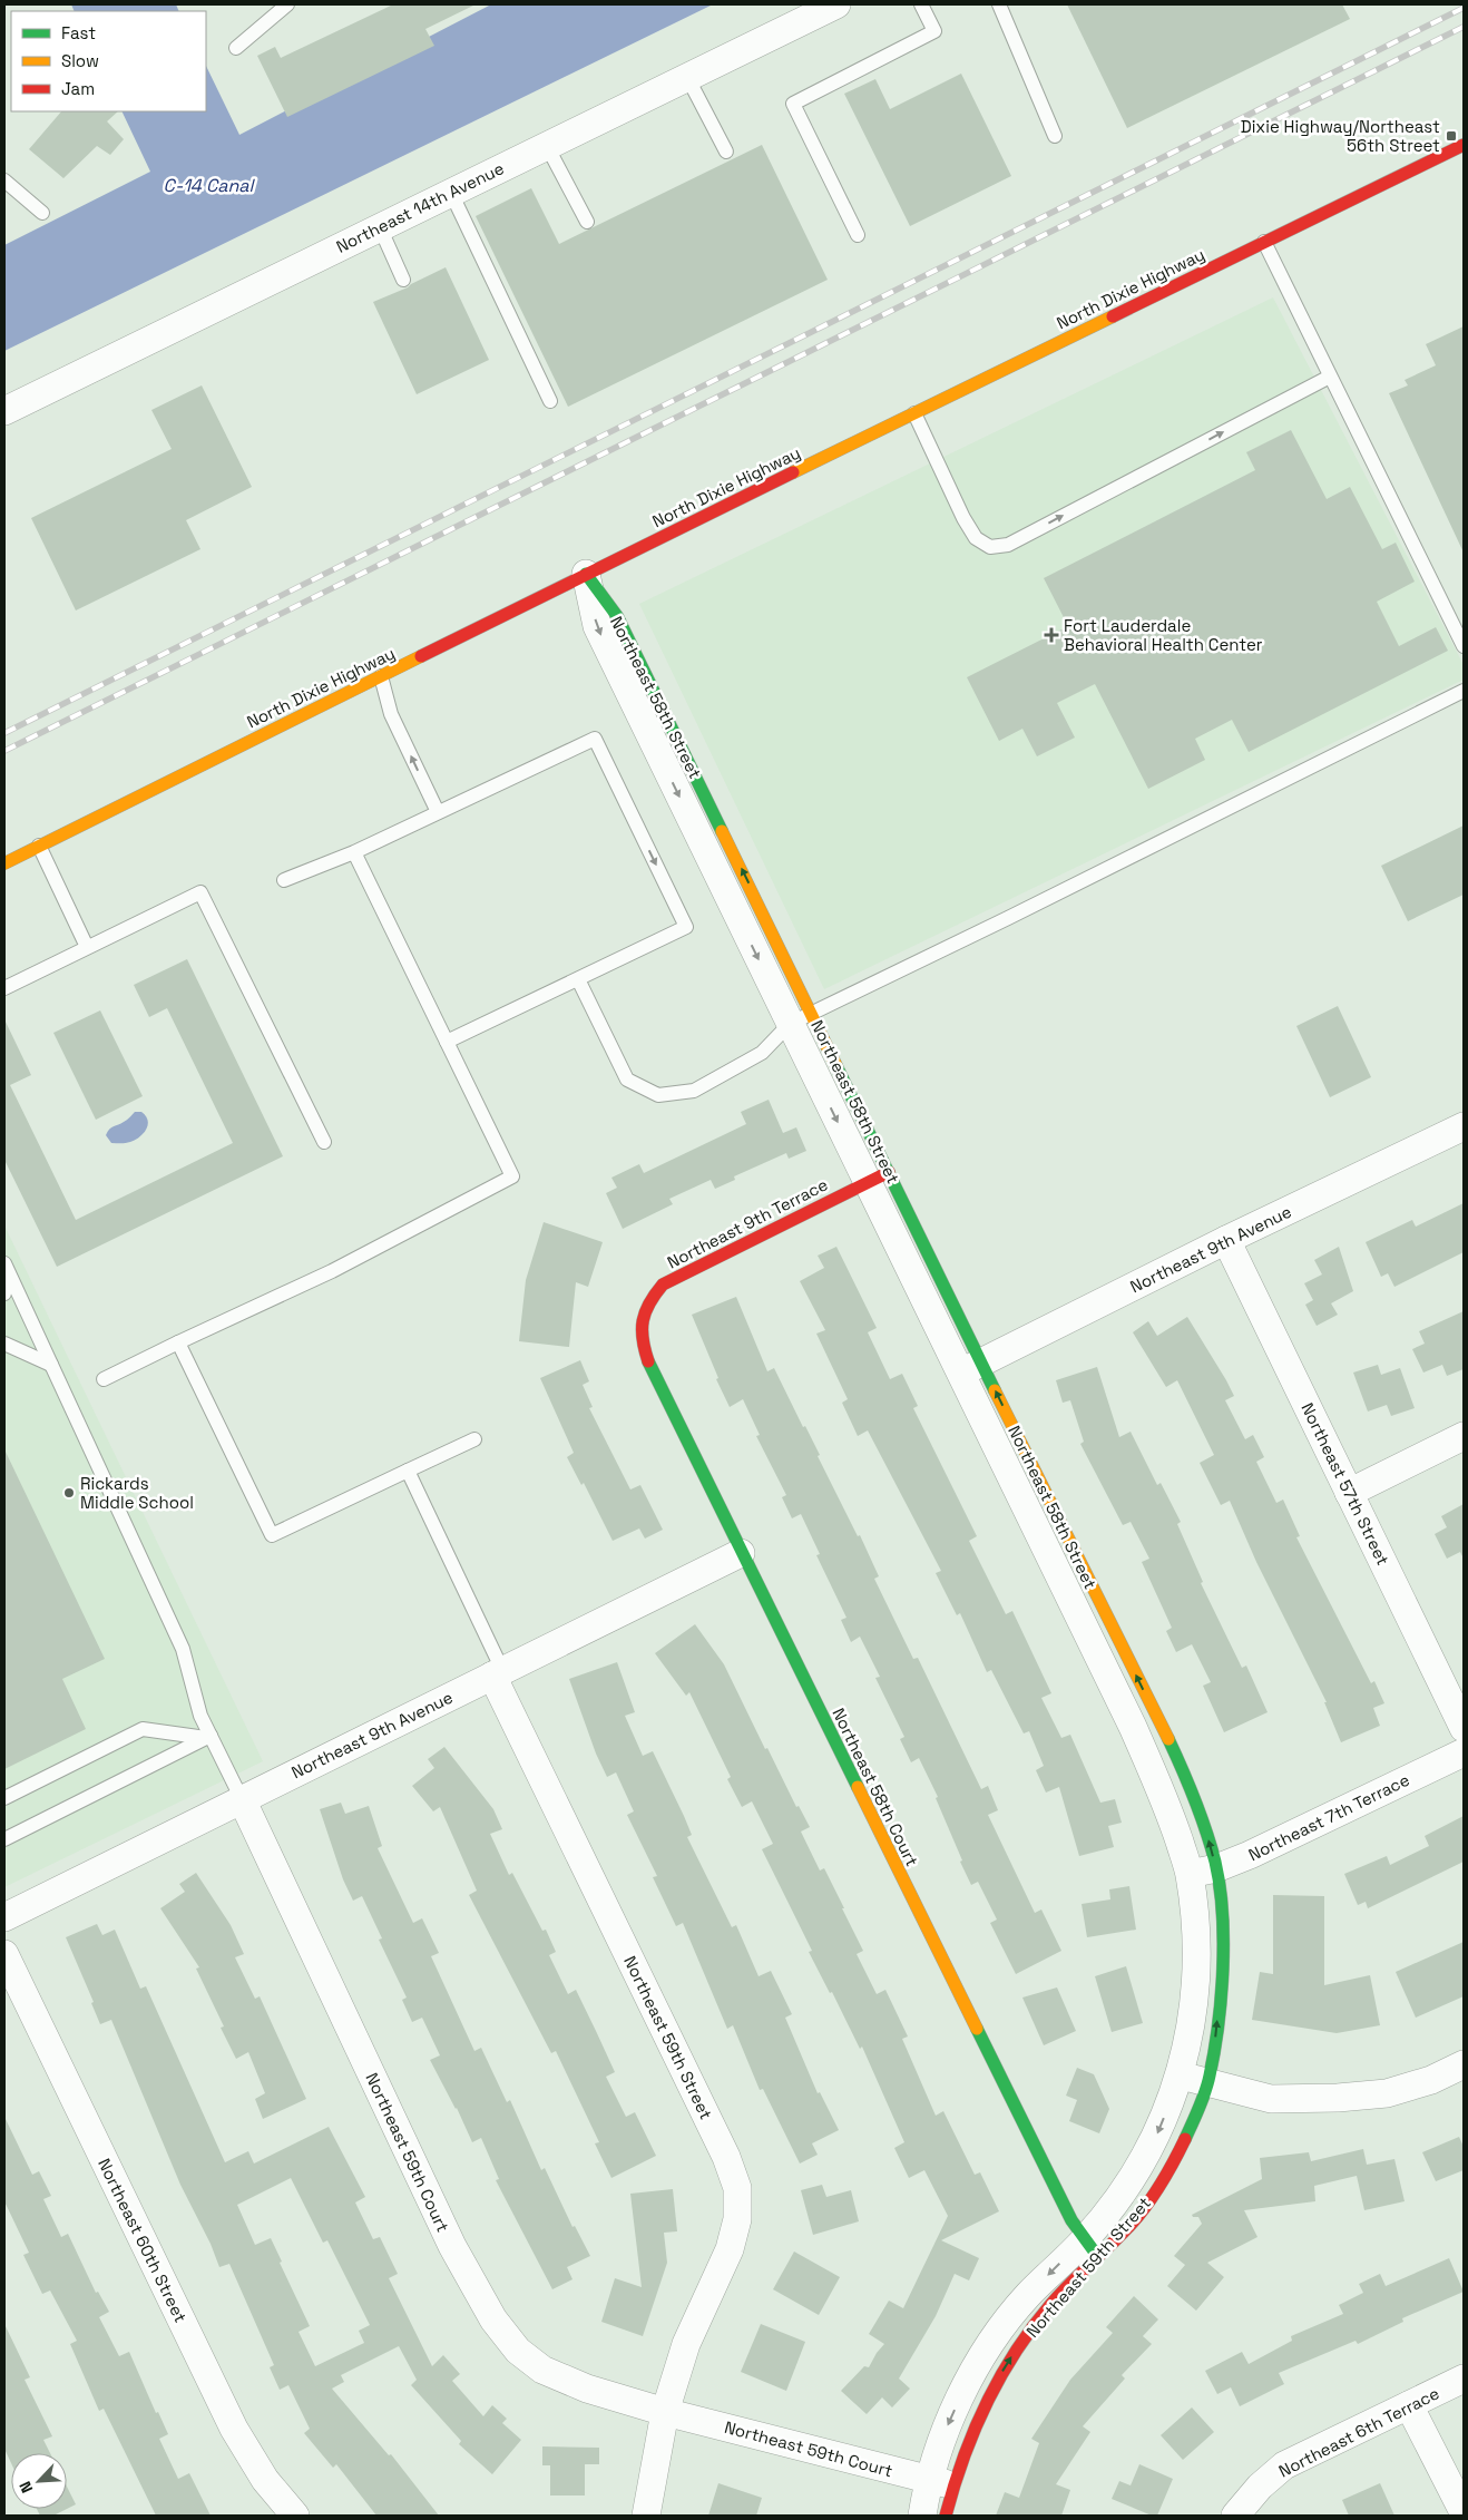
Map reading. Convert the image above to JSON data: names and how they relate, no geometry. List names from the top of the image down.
{
  "streets": {
    "street": [
      "Northeast 14th Avenue",
      "North Dixie Highway",
      "Northeast 58th Street",
      "Northeast 9th Terrace",
      "Northeast 9th Avenue",
      "Northeast 57th Street",
      "Northeast 58th Court",
      "Northeast 7th Terrace",
      "Northeast 59th Street",
      "Northeast 59th Court",
      "Northeast 60th Street",
      "Northeast 6th Terrace"
    ]
  },
  "crossings": [
    ["North Dixie Highway", "Northeast 58th Street"],
    ["Northeast 58th Street", "Northeast 9th Terrace"],
    ["Northeast 58th Street", "Northeast 9th Avenue"],
    ["Northeast 58th Street", "Northeast 7th Terrace"],
    ["Northeast 58th Street", "Northeast 59th Street"],
    ["Northeast 9th Terrace", "Northeast 58th Court"],
    ["Northeast 9th Avenue", "Northeast 57th Street"],
    ["Northeast 9th Avenue", "Northeast 58th Court"],
    ["Northeast 9th Avenue", "Northeast 59th Street"],
    ["Northeast 9th Avenue", "Northeast 59th Court"],
    ["Northeast 58th Court", "Northeast 59th Street"],
    ["Northeast 59th Street", "Northeast 59th Court"]
  ],
  "water": ["C-14 Canal"],
  "places": {
    "transit": ["Dixie Highway/Northeast 56th Street"],
    "health": ["Fort Lauderdale Behavioral Health Center"],
    "other": ["Rickards Middle School"]
  },
  "legend": ["Fast", "Slow", "Jam"],
  "north": "bottom left"
}
